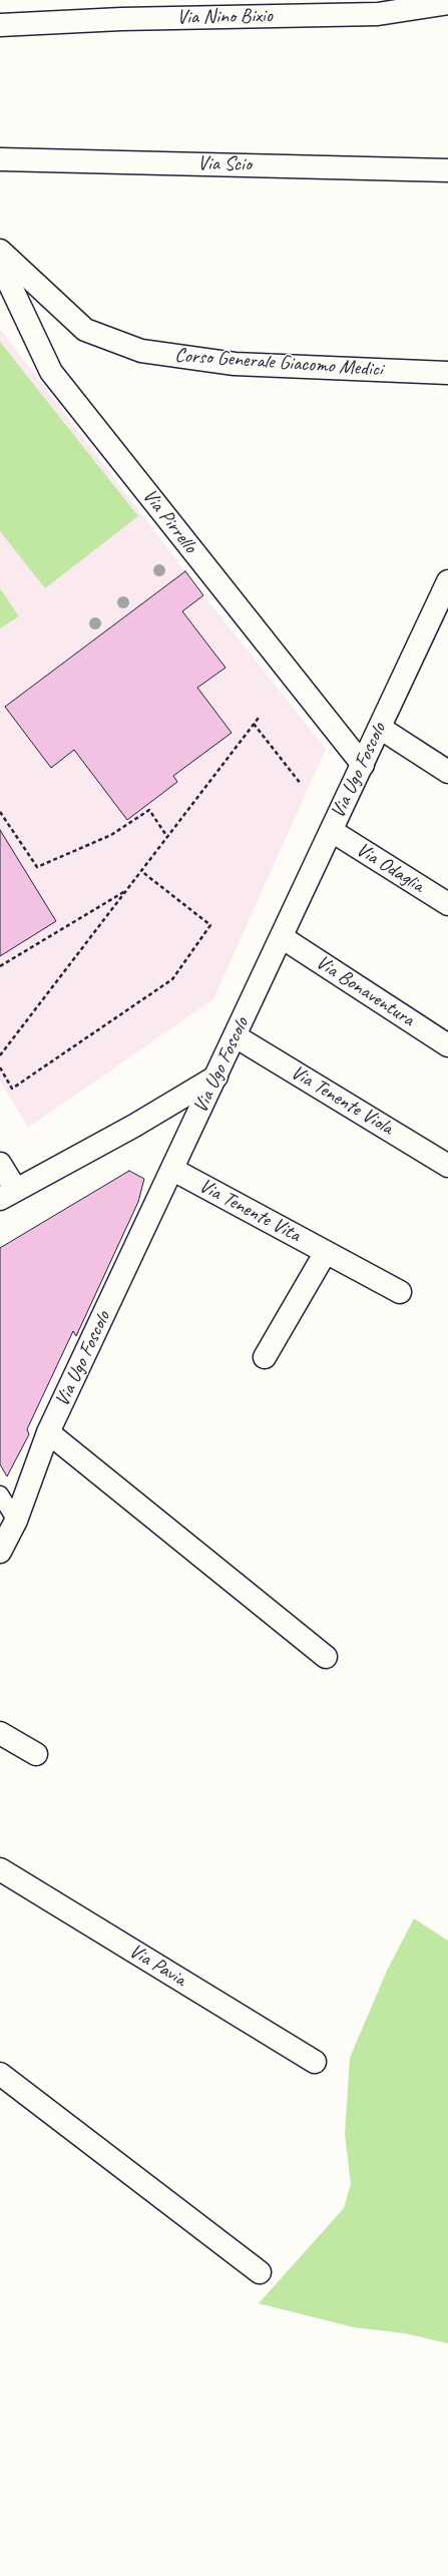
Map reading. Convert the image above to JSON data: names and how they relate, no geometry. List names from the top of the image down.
{
  "streets": {
    "street": [
      "Via Nino Bixio",
      "Via Scio",
      "Corso Generale Giacomo Medici",
      "Via Pirrello",
      "Via Ugo Foscolo",
      "Via Odaglia",
      "Via Bonaventura",
      "Via Tenente Viola",
      "Via Tenente Vita",
      "Via Pavia"
    ]
  },
  "crossings": [
    ["Via Pirrello", "Via Ugo Foscolo"],
    ["Via Ugo Foscolo", "Via Odaglia"],
    ["Via Ugo Foscolo", "Via Bonaventura"],
    ["Via Ugo Foscolo", "Via Tenente Viola"],
    ["Via Ugo Foscolo", "Via Tenente Vita"]
  ]
}
